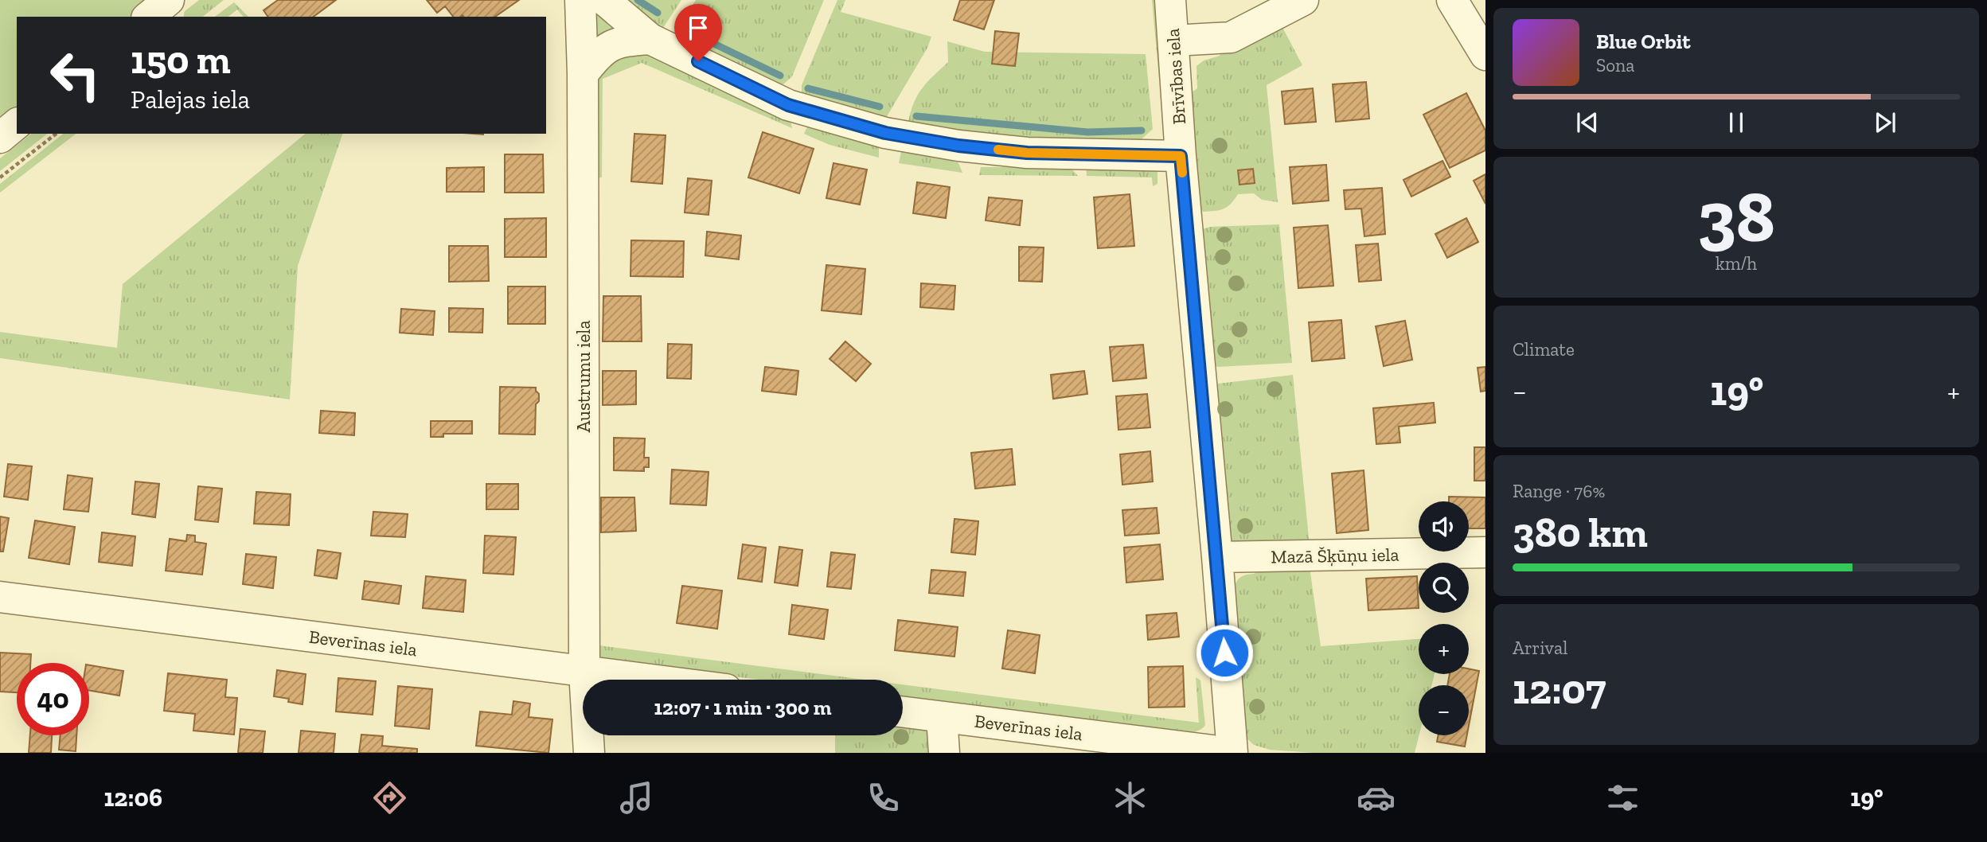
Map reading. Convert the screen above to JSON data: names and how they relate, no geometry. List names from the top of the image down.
{
  "streets": {
    "street": [
      "Brīvības iela",
      "Austrumu iela",
      "Mazā Šķūņu iela",
      "Beverīnas iela"
    ]
  },
  "crossings": [
    ["Brīvības iela", "Mazā Šķūņu iela"],
    ["Brīvības iela", "Beverīnas iela"],
    ["Austrumu iela", "Beverīnas iela"]
  ],
  "page": {
    "turn": ["150 m", "Palejas iela"],
    "song": ["Blue Orbit", "Sona"],
    "tile": [
      ["38", "km/h"],
      "Climate",
      ["Range · 76%", "380 km"],
      ["Arrival", "12:07"]
    ],
    "heat": ["−", "19°", "+"],
    "map_buttons": ["+", "−"],
    "limit": "40",
    "trip": "12:07 · 1 min · 300 m",
    "tabs": ["12:06", "19°"]
  }
}
